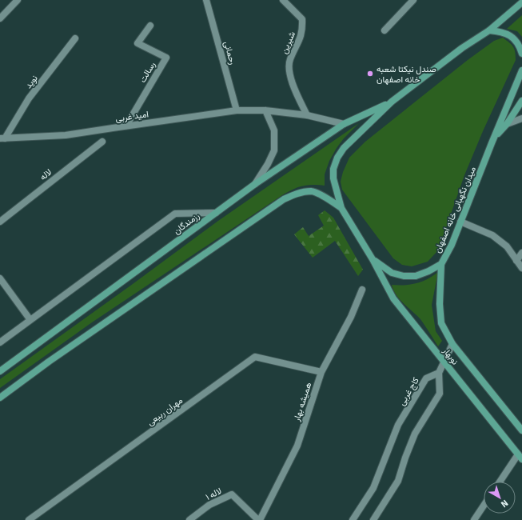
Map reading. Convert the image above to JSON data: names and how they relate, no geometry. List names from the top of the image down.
{
  "streets": {
    "main road": ["میدان نگهبانی خانه اصفهان", "رزمندگان", "نوبهار"],
    "street": [
      "شیرین",
      "رحمانی",
      "رسالت",
      "نوید",
      "امید غربی",
      "لاله",
      "کاج غربی",
      "همیشه بهار",
      "مهران ربیعی",
      "لاله ۱"
    ]
  },
  "crossings": [
    ["شیرین", "امید غربی"],
    ["رحمانی", "امید غربی"],
    ["رسالت", "امید غربی"],
    ["نوید", "امید غربی"],
    ["امید غربی", "رزمندگان"],
    ["میدان نگهبانی خانه اصفهان", "رزمندگان"],
    ["میدان نگهبانی خانه اصفهان", "نوبهار"],
    ["همیشه بهار", "مهران ربیعی"],
    ["همیشه بهار", "لاله ۱"]
  ],
  "places": ["صندل نیکتا شعبه خانه اصفهان"],
  "north": "bottom right"
}
